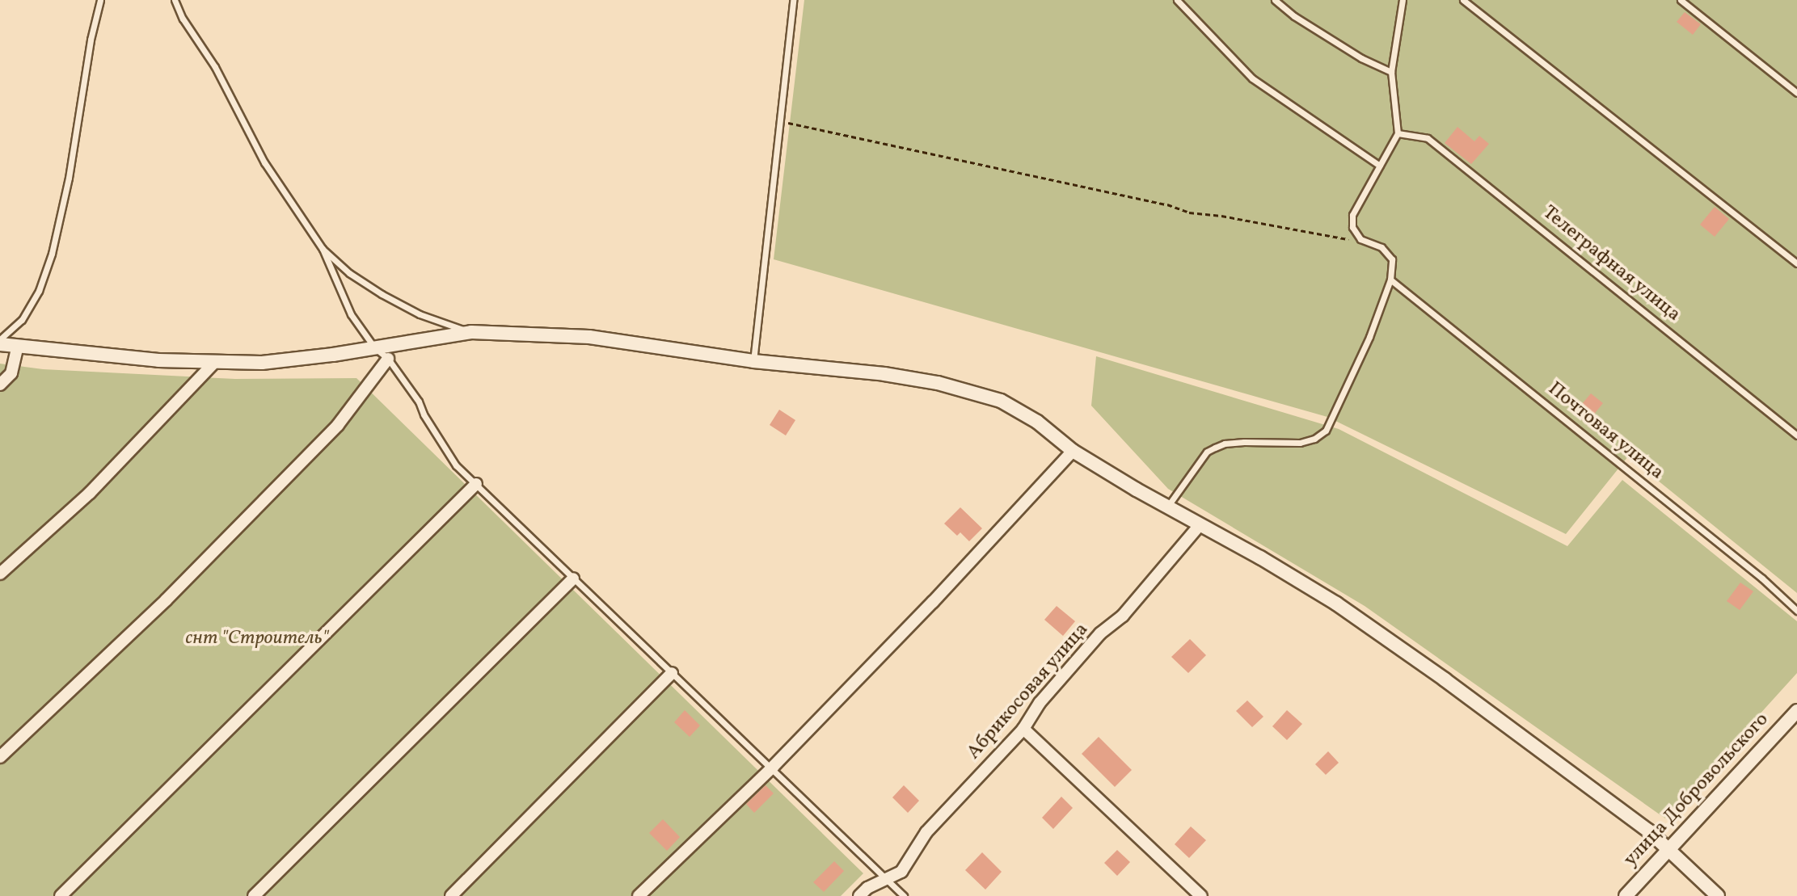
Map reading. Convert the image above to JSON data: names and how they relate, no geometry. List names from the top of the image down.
{
  "streets": {
    "street": ["Абрикосовая улица", "улица Добровольского"],
    "lane": ["Телеграфная улица", "Почтовая улица"]
  },
  "parks": ["снт \"Строитель\""]
}
